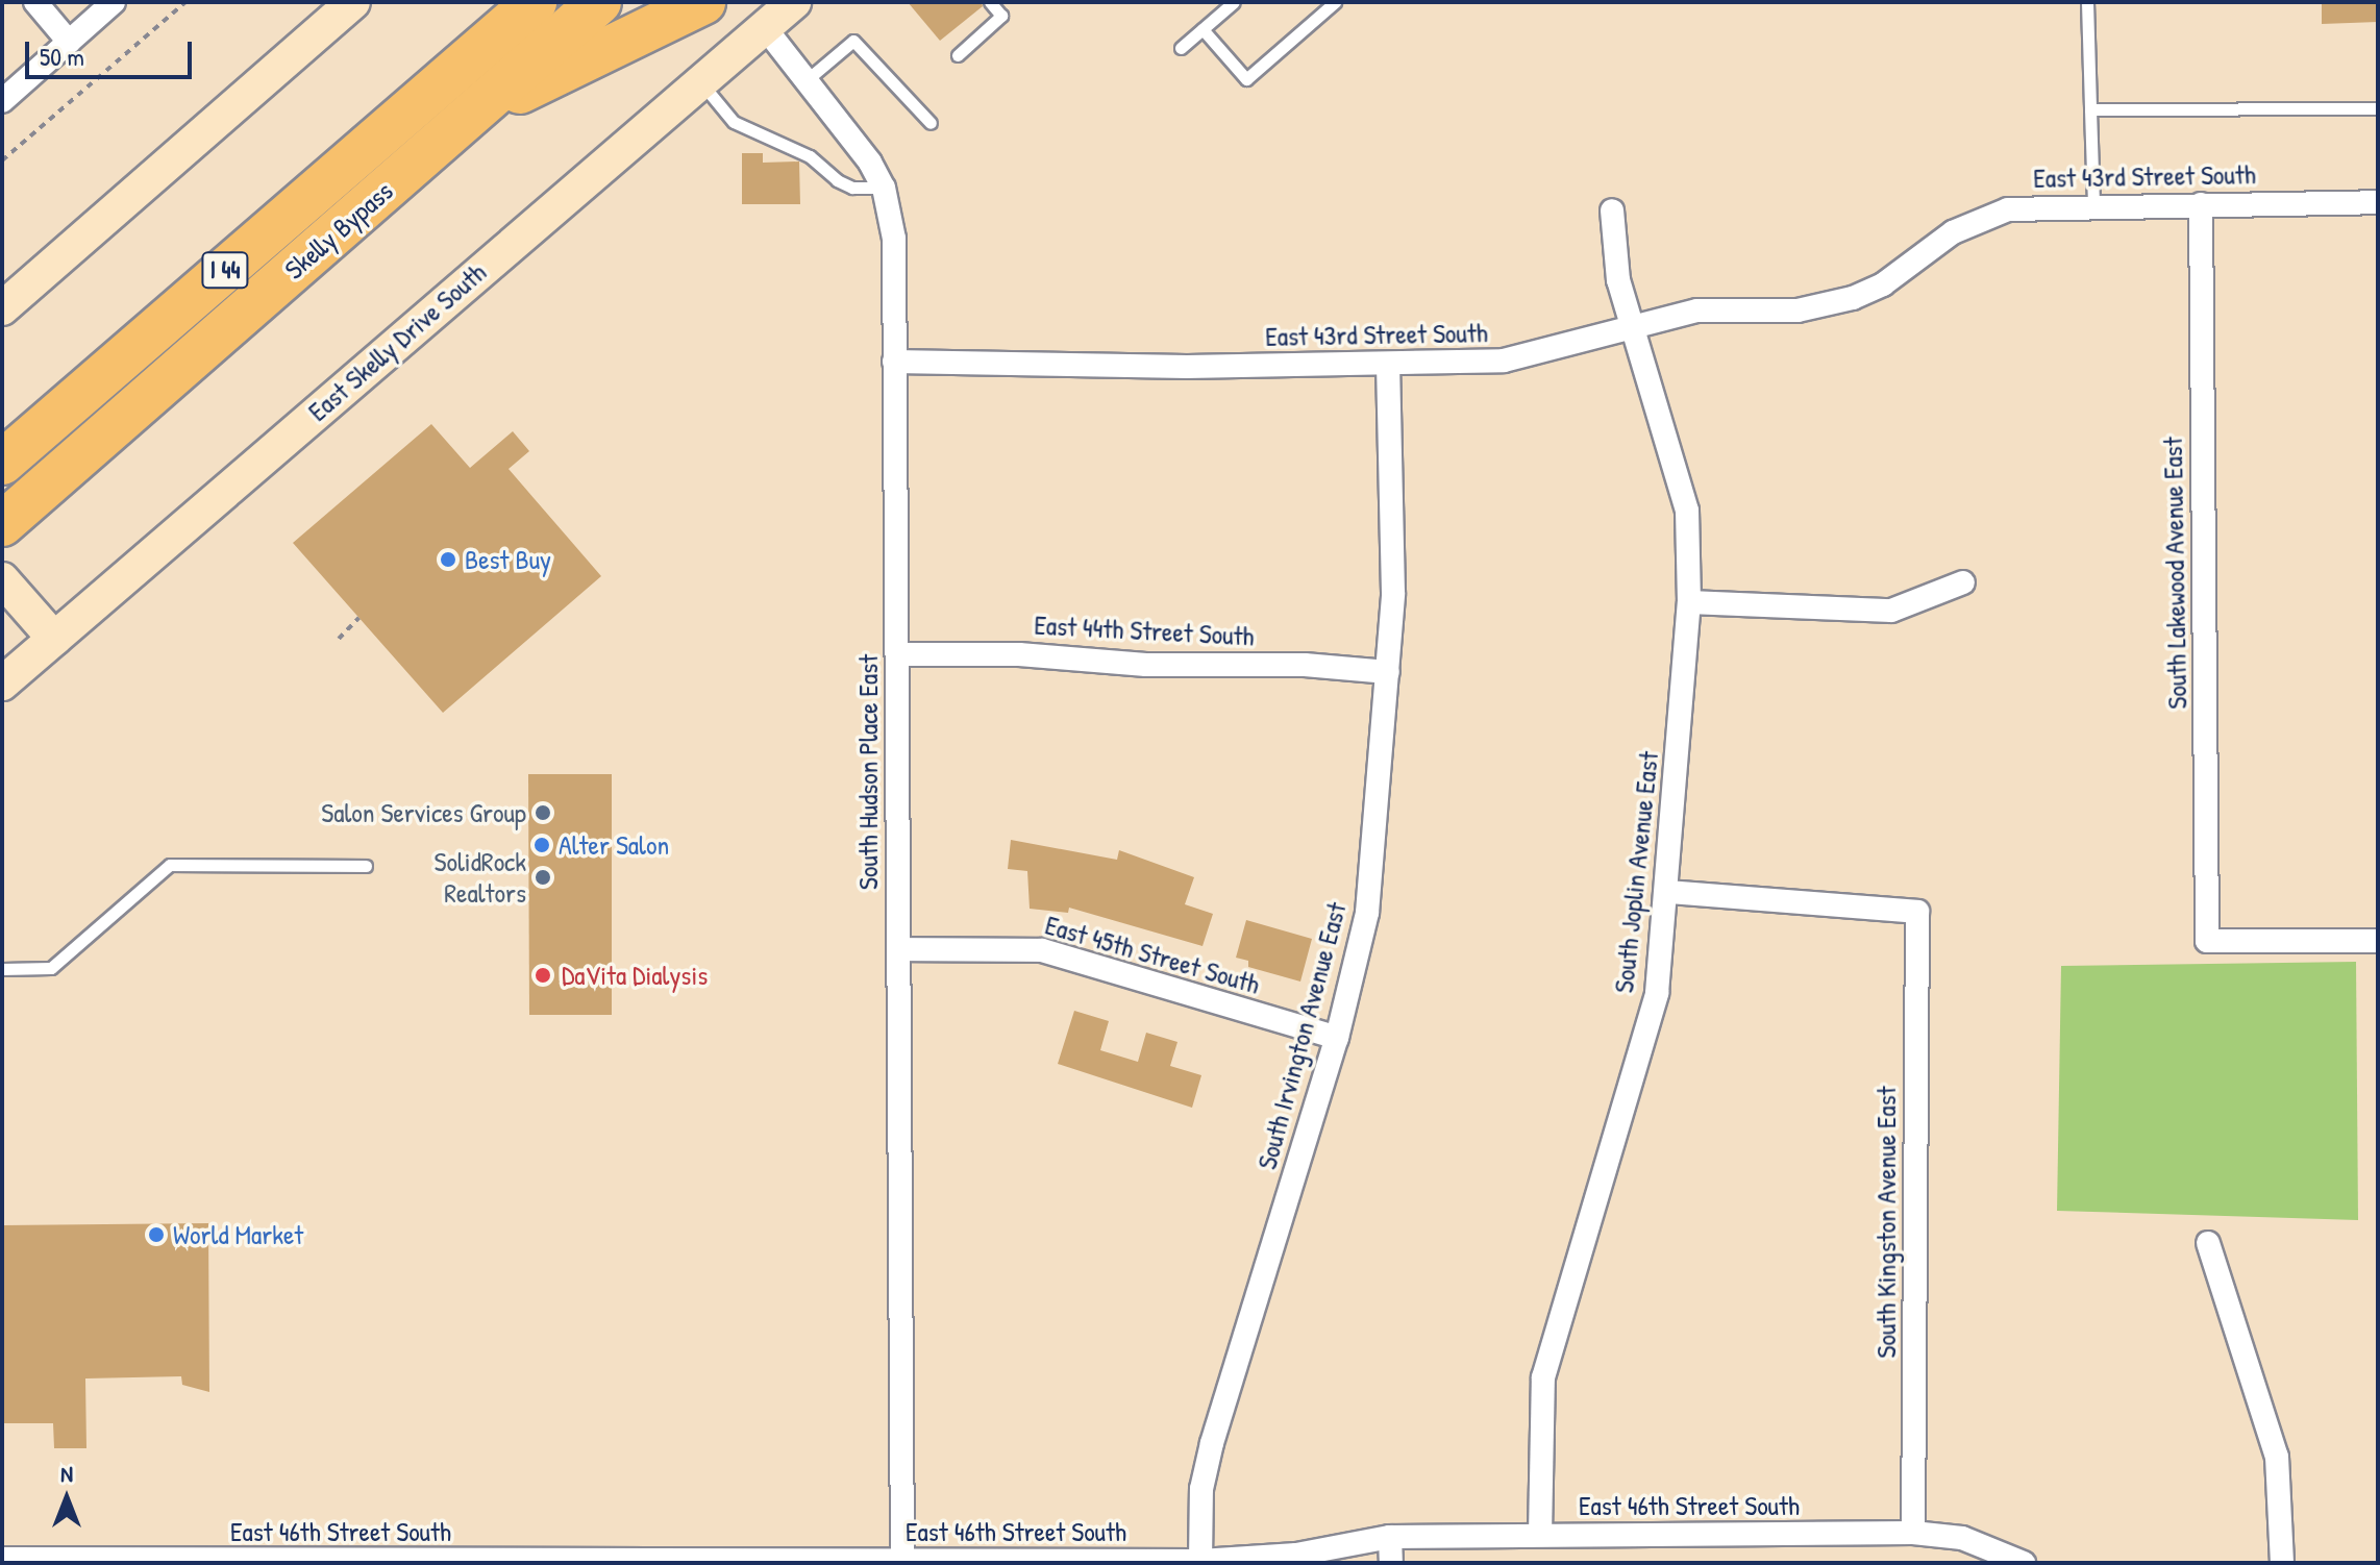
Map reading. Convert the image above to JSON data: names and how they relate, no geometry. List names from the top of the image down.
{
  "streets": {
    "highway": ["Skelly Bypass", "I 44"],
    "main road": ["East Skelly Drive South"],
    "street": [
      "East 43rd Street South",
      "South Lakewood Avenue East",
      "East 44th Street South",
      "South Hudson Place East",
      "South Joplin Avenue East",
      "East 45th Street South",
      "South Irvington Avenue East",
      "South Kingston Avenue East",
      "East 46th Street South"
    ]
  },
  "crossings": [
    ["East 43rd Street South", "South Lakewood Avenue East"],
    ["East 43rd Street South", "South Hudson Place East"],
    ["East 43rd Street South", "South Joplin Avenue East"],
    ["East 43rd Street South", "South Irvington Avenue East"],
    ["East Skelly Drive South", "South Hudson Place East"],
    ["East 44th Street South", "South Hudson Place East"],
    ["East 44th Street South", "South Irvington Avenue East"],
    ["South Hudson Place East", "East 45th Street South"],
    ["South Hudson Place East", "East 46th Street South"],
    ["South Joplin Avenue East", "South Kingston Avenue East"],
    ["South Joplin Avenue East", "East 46th Street South"],
    ["East 45th Street South", "South Irvington Avenue East"],
    ["South Irvington Avenue East", "East 46th Street South"],
    ["South Kingston Avenue East", "East 46th Street South"]
  ],
  "places": [
    "Best Buy",
    "Salon Services Group",
    "Alter Salon",
    "SolidRock Realtors",
    "DaVita Dialysis",
    "World Market"
  ],
  "scale_bar": "50 m",
  "north": "top"
}
